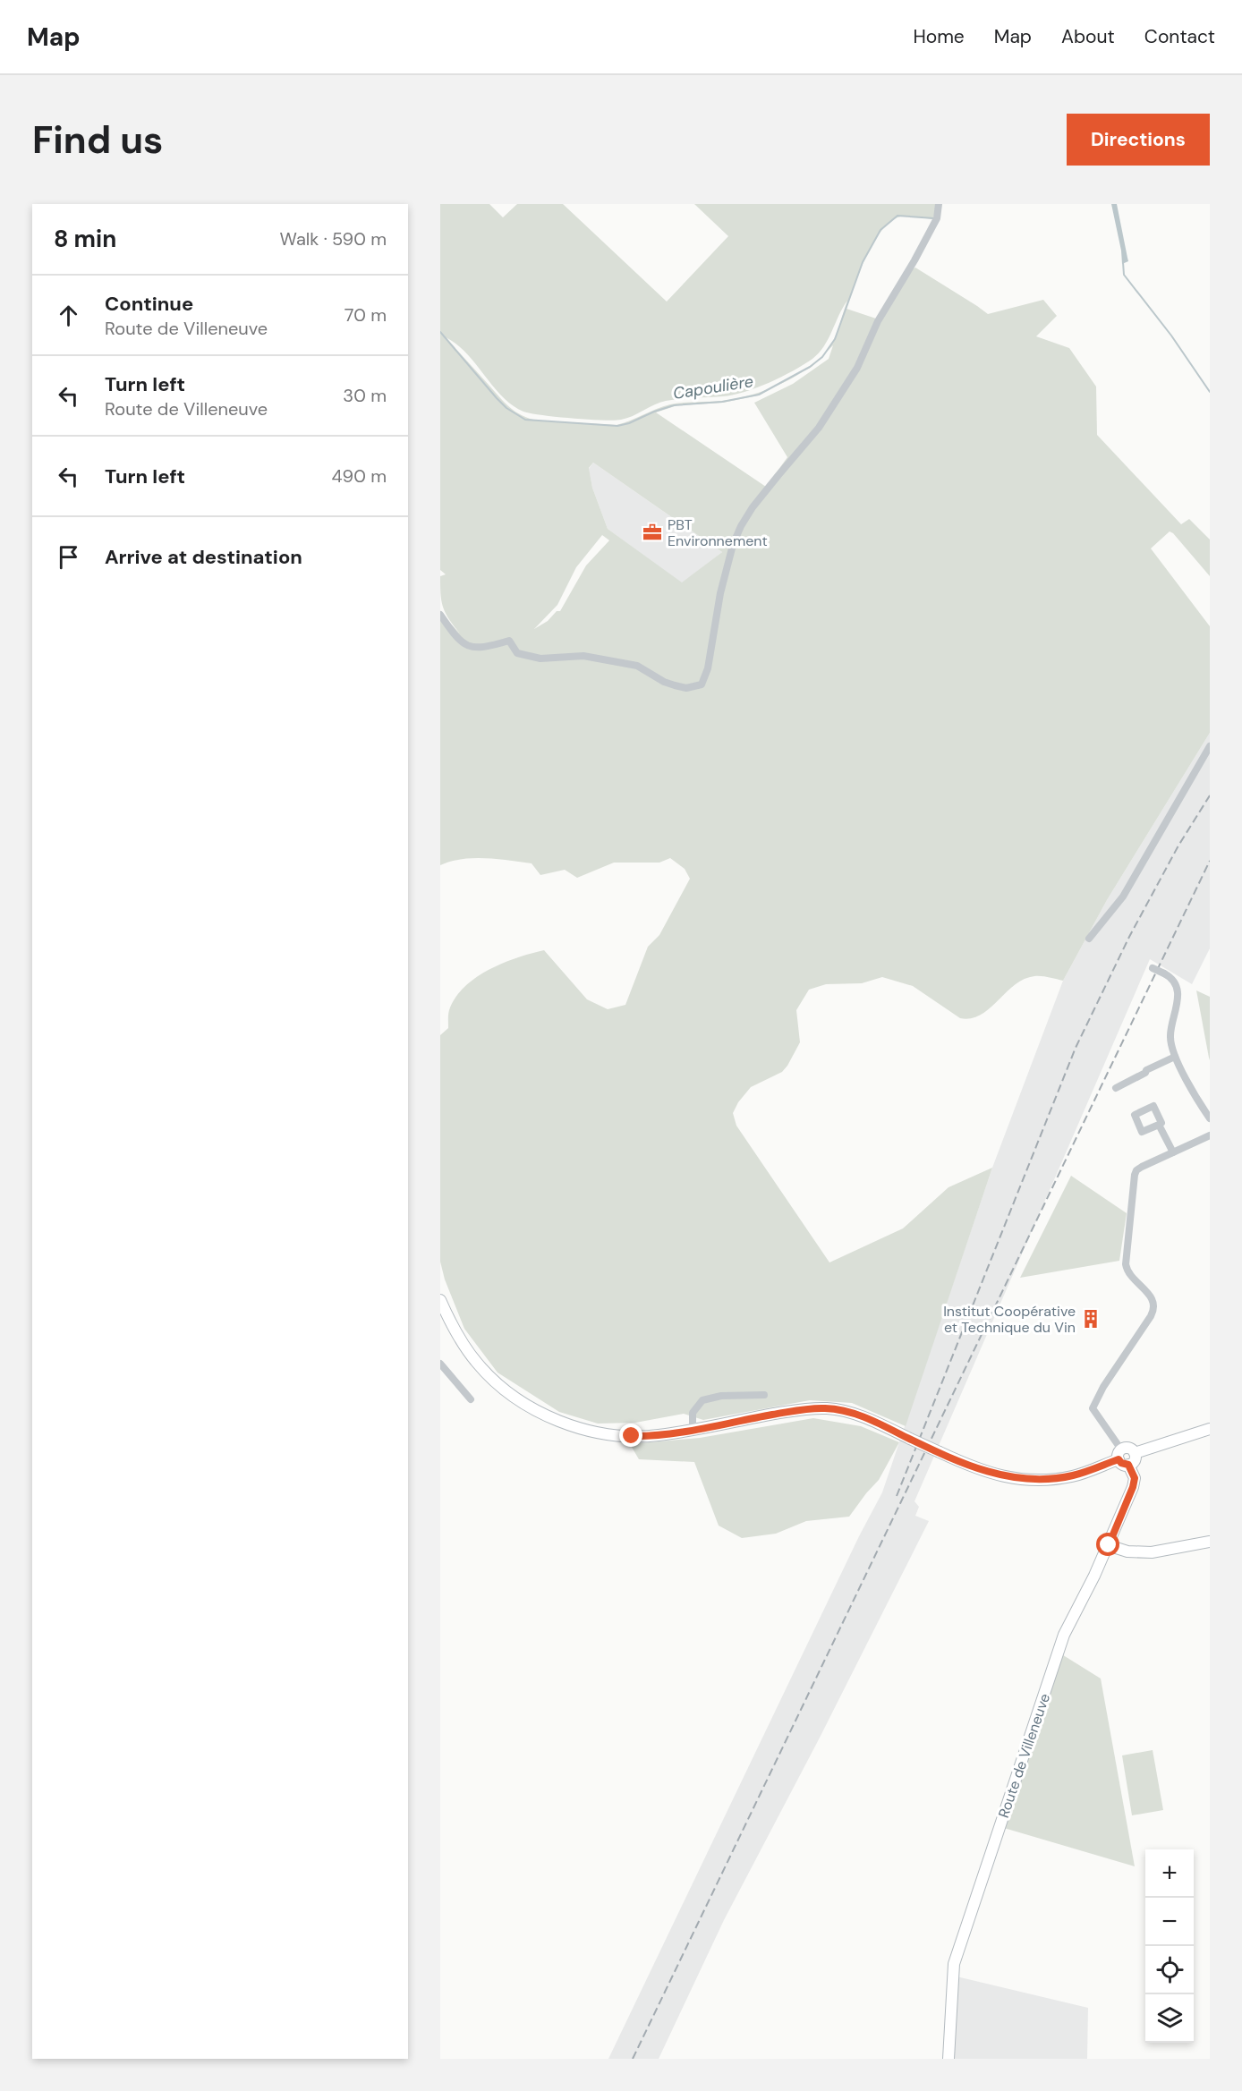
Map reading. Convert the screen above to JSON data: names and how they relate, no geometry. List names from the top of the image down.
{
  "streets": {
    "street": ["Route de Villeneuve"]
  },
  "water": ["Capoulière"],
  "places": {
    "office": ["PBT Environnement"],
    "building": ["Institut Coopérative et Technique du Vin"]
  },
  "page": {
    "header": "Map",
    "nav": [
      "Home",
      "Map",
      "About",
      "Contact"
    ],
    "buttons": "Directions",
    "title": "Find us",
    "heading": ["8 min", "Walk · 590 m"],
    "list": [
      ["Continue", "Route de Villeneuve", "70 m"],
      ["Turn left", "Route de Villeneuve", "30 m"],
      ["Turn left", "490 m"],
      "Arrive at destination"
    ],
    "map_buttons": ["+", "−"]
  }
}
